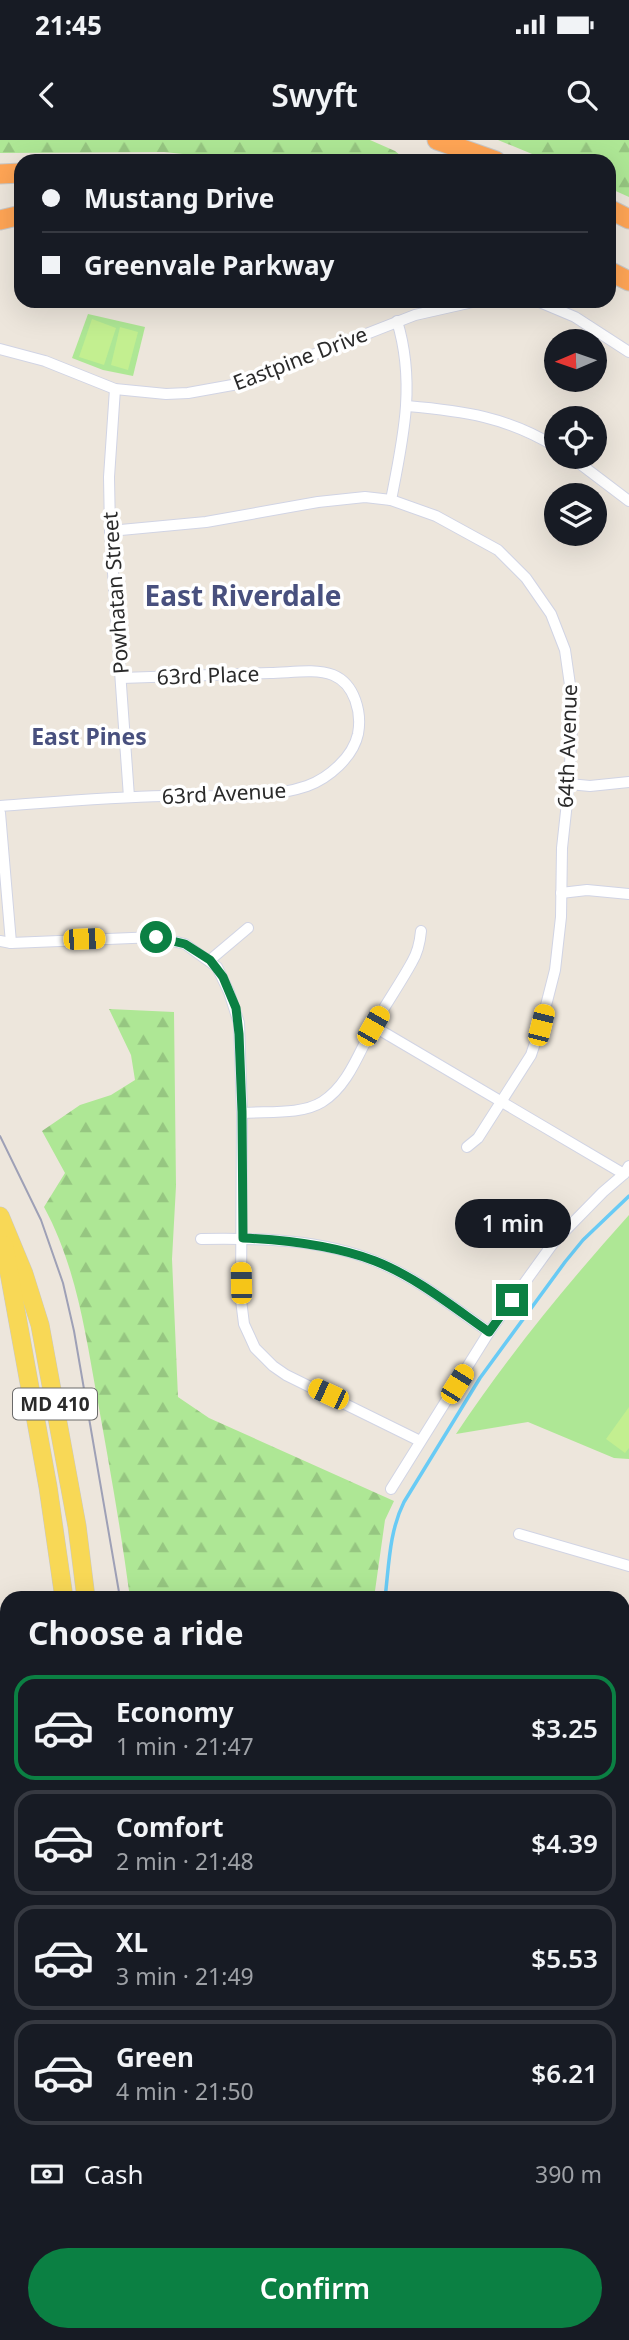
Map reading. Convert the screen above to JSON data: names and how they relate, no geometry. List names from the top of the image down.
{
  "streets": {
    "main road": ["MD 410"],
    "street": [
      "Eastpine Drive",
      "Powhatan Street",
      "63rd Place",
      "64th Avenue",
      "63rd Avenue"
    ]
  },
  "crossings": [
    ["Eastpine Drive", "Powhatan Street"],
    ["Powhatan Street", "63rd Place"],
    ["Powhatan Street", "64th Avenue"],
    ["Powhatan Street", "63rd Avenue"],
    ["63rd Place", "63rd Avenue"]
  ],
  "districts": ["East Riverdale", "East Pines"],
  "north": "left",
  "page": {
    "status": "21:45",
    "header": "Swyft",
    "banner": ["Mustang Drive", "Greenvale Parkway"],
    "bubble": "1 min",
    "heading": "Choose a ride",
    "list": [
      {
        "name": "Economy",
        "note": "1 min · 21:47",
        "value": "$3.25"
      },
      {
        "name": "Comfort",
        "note": "2 min · 21:48",
        "value": "$4.39"
      },
      {
        "name": "XL",
        "note": "3 min · 21:49",
        "value": "$5.53"
      },
      {
        "name": "Green",
        "note": "4 min · 21:50",
        "value": "$6.21"
      }
    ],
    "pay": ["Cash", "390 m"],
    "buttons": "Confirm"
  }
}
